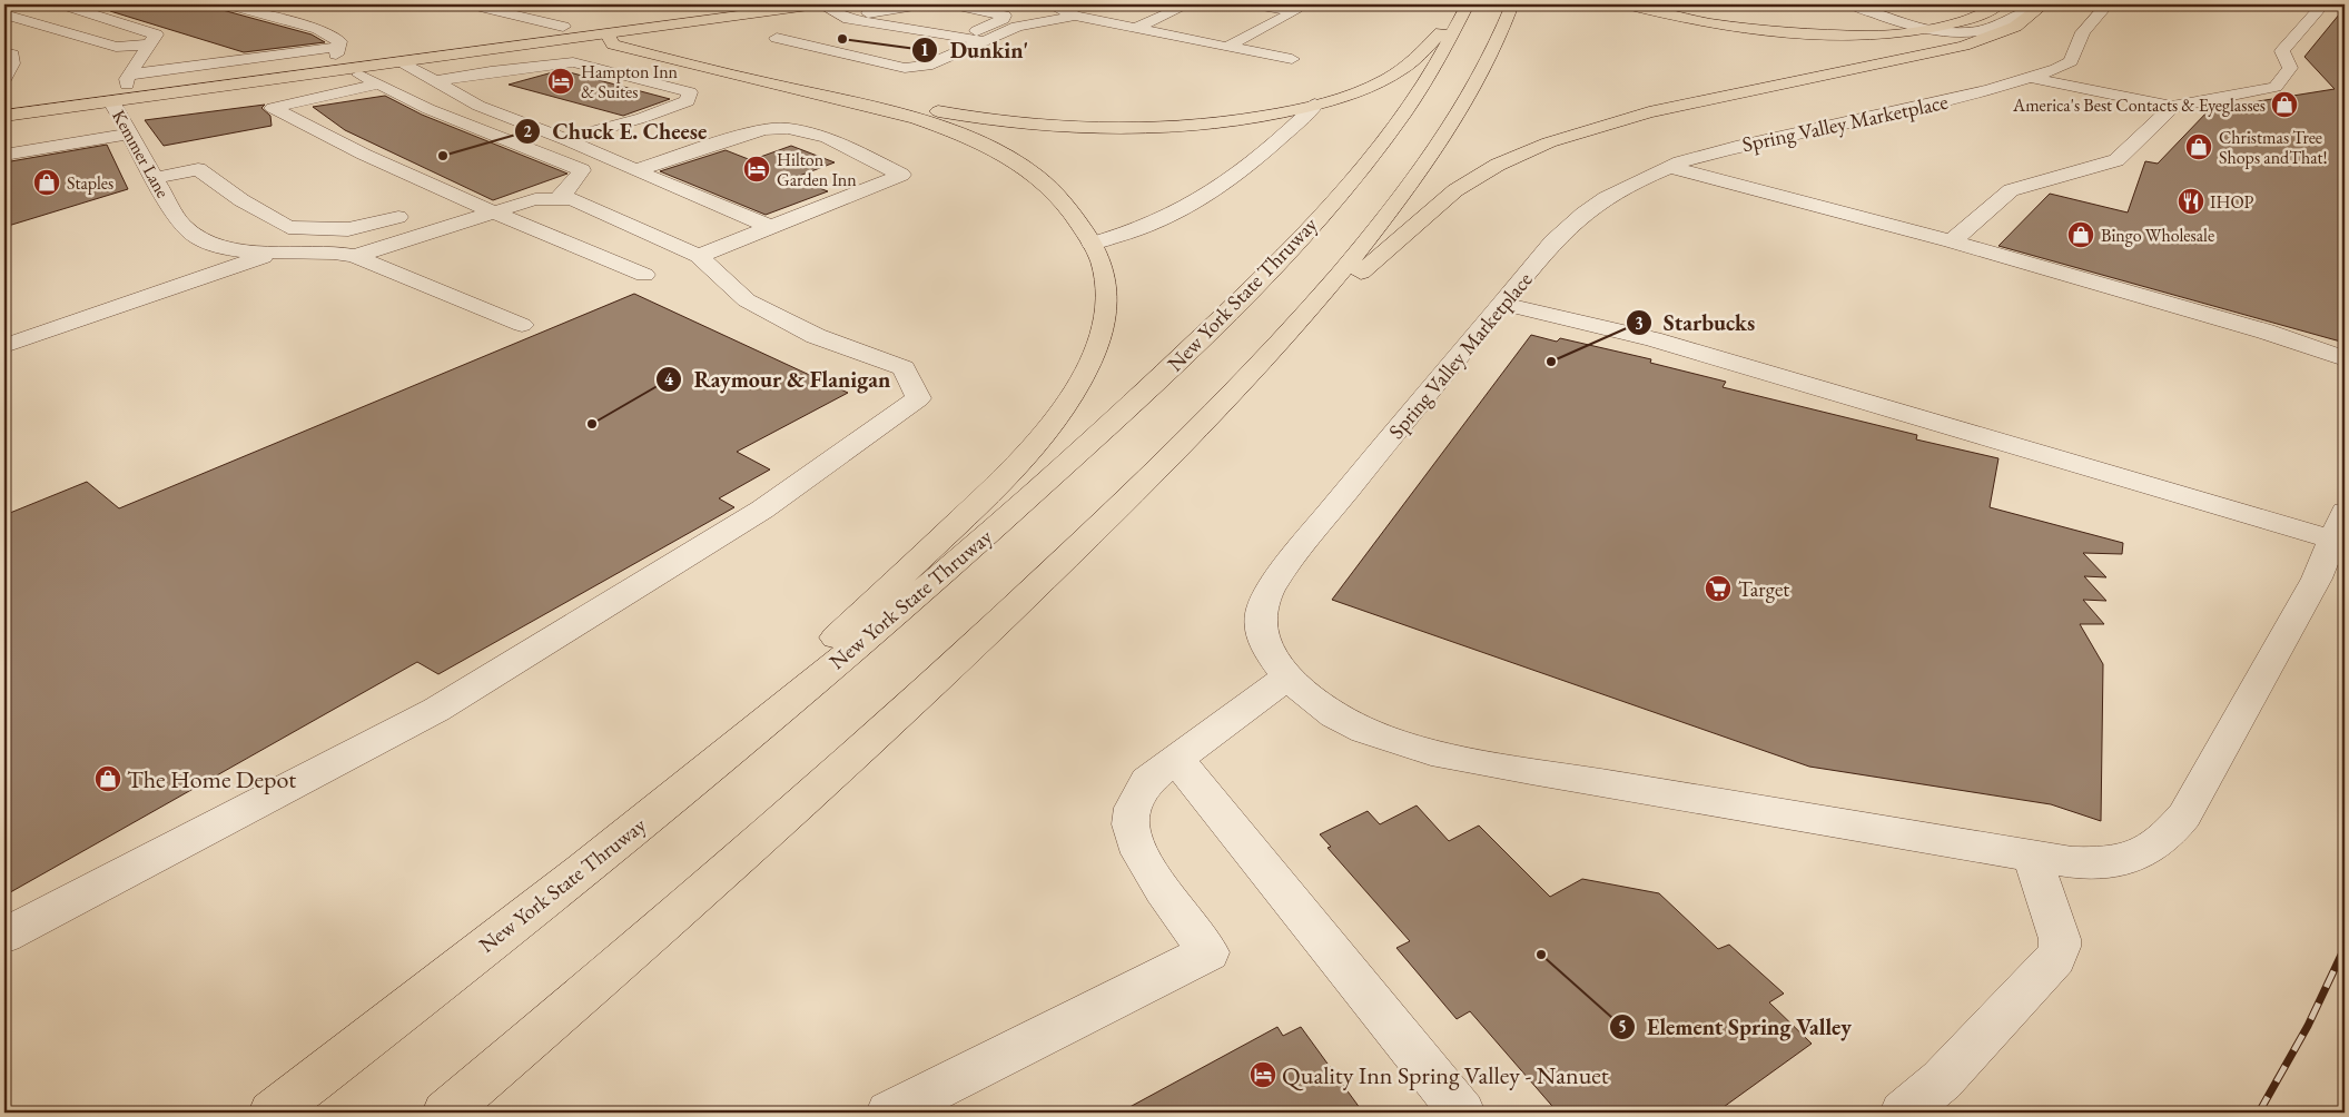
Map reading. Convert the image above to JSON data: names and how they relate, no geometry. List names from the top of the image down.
{
  "streets": {
    "main road": ["New York State Thruway"],
    "street": ["Spring Valley Marketplace", "Kemmer Lane"]
  },
  "places": {
    "other": [
      "Dunkin'",
      "Chuck E. Cheese",
      "Starbucks",
      "Raymour & Flanigan",
      "Element Spring Valley"
    ],
    "hotel": ["Hampton Inn & Suites", "Hilton Garden Inn", "Quality Inn Spring Valley - Nanuet"],
    "shop": [
      "America's Best Contacts & Eyeglasses",
      "Christmas Tree Shops andThat!",
      "Staples",
      "Bingo Wholesale",
      "The Home Depot"
    ],
    "restaurant": ["IHOP"],
    "supermarket": ["Target"]
  }
}
